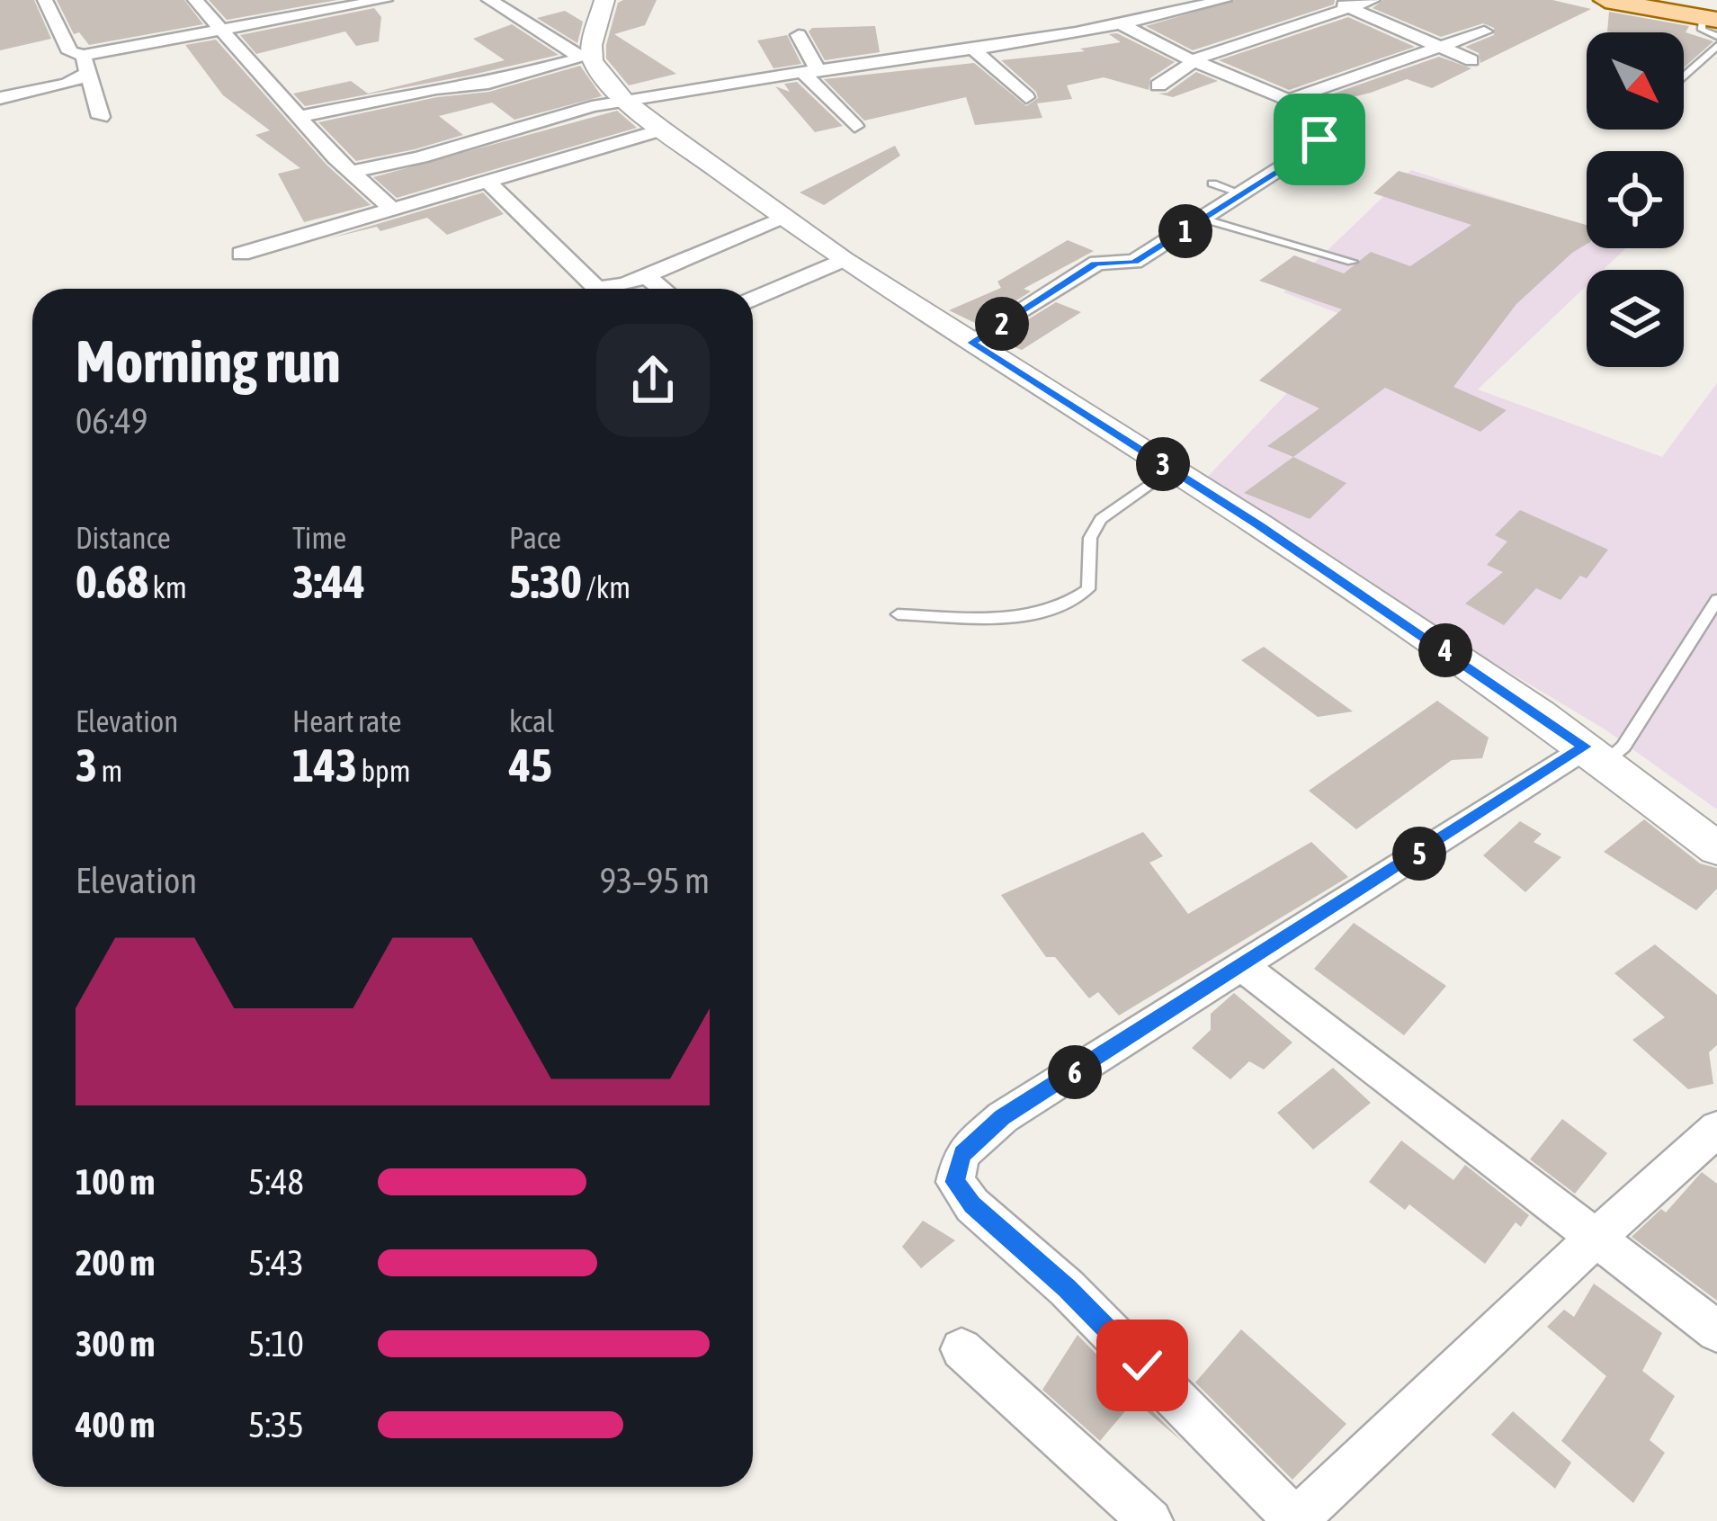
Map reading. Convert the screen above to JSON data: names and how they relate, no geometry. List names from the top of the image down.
{
  "north": "bottom right",
  "page": {
    "pins": [
      "1",
      "2",
      "3",
      "4",
      "5",
      "6"
    ],
    "heading": ["Morning run", "06:49"],
    "stats": [
      ["Distance", "0.68 km"],
      ["Time", "3:44"],
      ["Pace", "5:30 /km"],
      ["Elevation", "3 m"],
      ["Heart rate", "143 bpm"],
      ["kcal", "45"]
    ],
    "chart": ["Elevation", "93–95 m"],
    "list": [
      {
        "name": "100 m",
        "note": "5:48"
      },
      {
        "name": "200 m",
        "note": "5:43"
      },
      {
        "name": "300 m",
        "note": "5:10"
      },
      {
        "name": "400 m",
        "note": "5:35"
      }
    ]
  }
}
